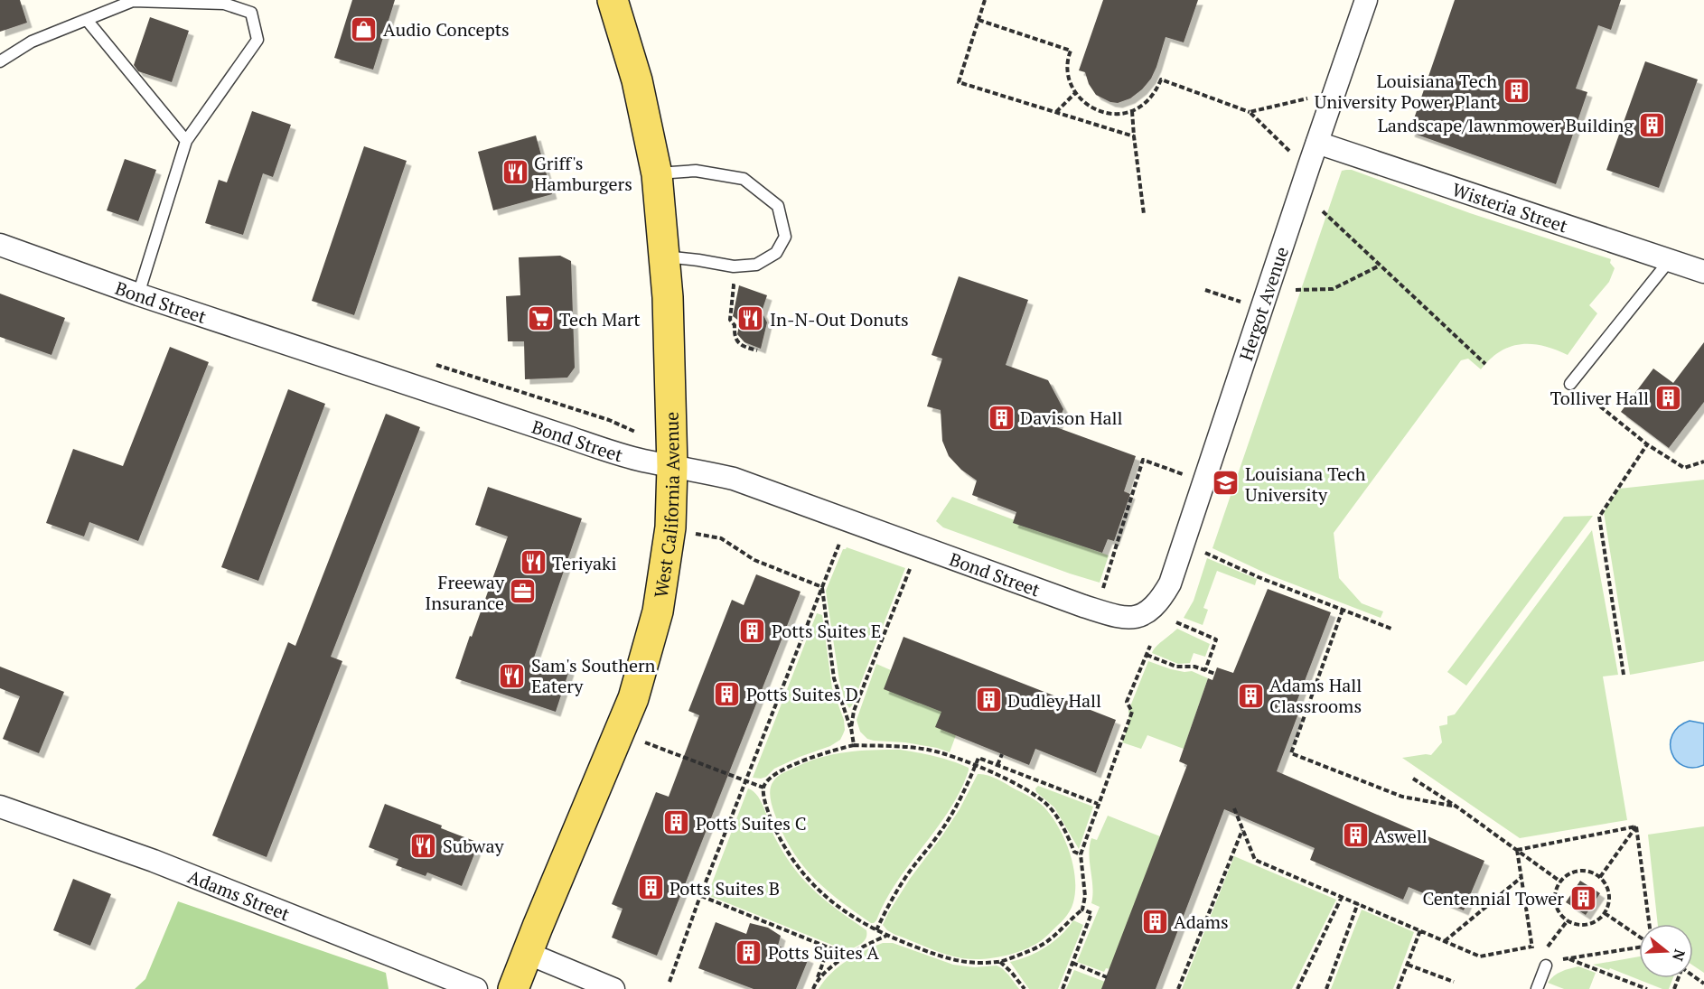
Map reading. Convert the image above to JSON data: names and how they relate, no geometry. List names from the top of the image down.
{
  "streets": {
    "main road": ["West California Avenue"],
    "street": [
      "Wisteria Street",
      "Bond Street",
      "Hergot Avenue",
      "Adams Street"
    ]
  },
  "crossings": [
    ["Wisteria Street", "Hergot Avenue"],
    ["Bond Street", "Hergot Avenue"],
    ["Bond Street", "West California Avenue"]
  ],
  "places": {
    "shop": ["Audio Concepts"],
    "building": [
      "Louisiana Tech University Power Plant",
      "Landscape/lawnmower Building",
      "Tolliver Hall",
      "Davison Hall",
      "Potts Suites E",
      "Potts Suites D",
      "Adams Hall Classrooms",
      "Dudley Hall",
      "Potts Suites C",
      "Aswell",
      "Potts Suites B",
      "Centennial Tower",
      "Adams",
      "Potts Suites A"
    ],
    "restaurant": [
      "Griff's Hamburgers",
      "In-N-Out Donuts",
      "Teriyaki",
      "Sam's Southern Eatery",
      "Subway"
    ],
    "supermarket": ["Tech Mart"],
    "school or university": ["Louisiana Tech University"],
    "office": ["Freeway Insurance"]
  },
  "north": "right"
}
